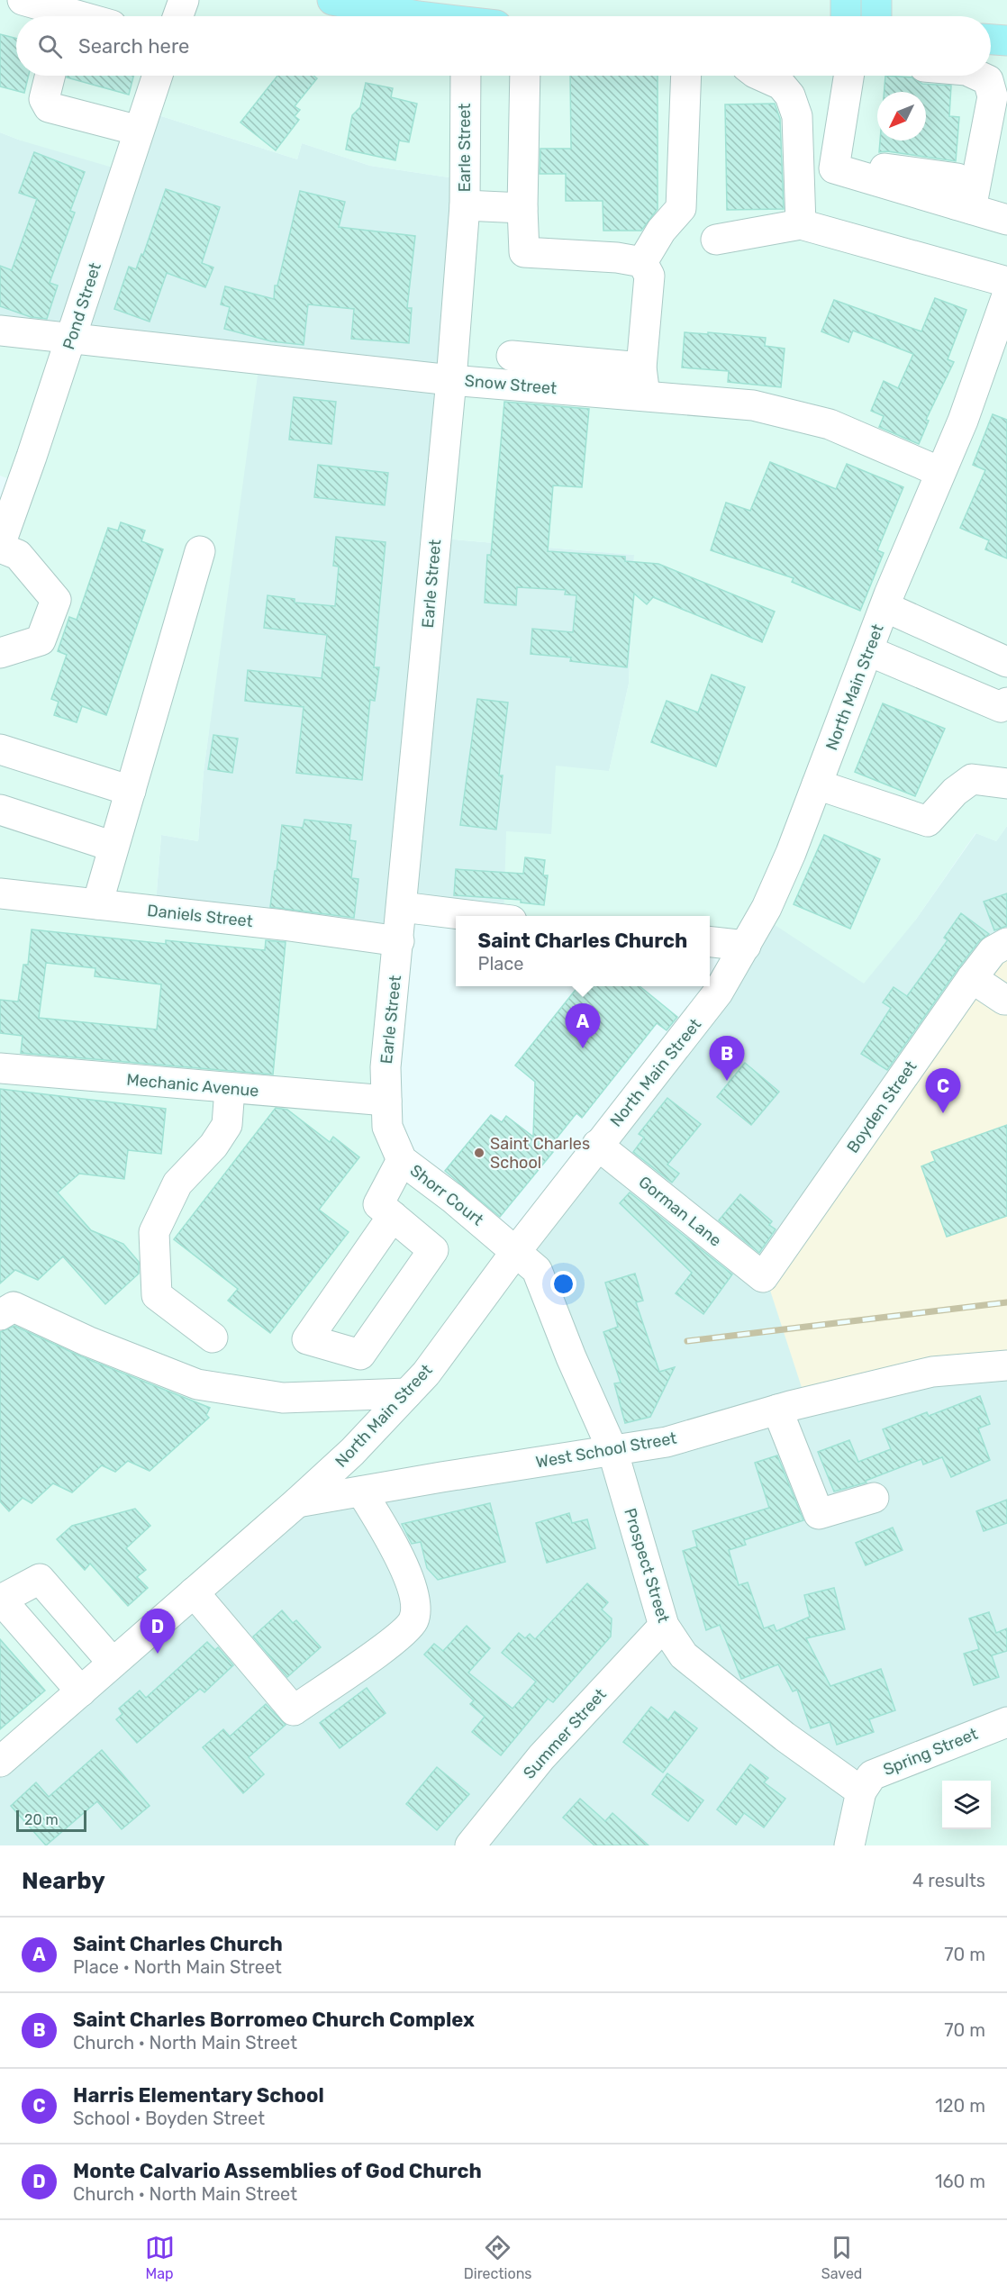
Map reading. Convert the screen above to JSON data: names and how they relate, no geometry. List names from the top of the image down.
{
  "streets": {
    "street": [
      "Earle Street",
      "Pond Street",
      "Snow Street",
      "North Main Street",
      "Daniels Street",
      "Mechanic Avenue",
      "Boyden Street",
      "Shorr Court",
      "Gorman Lane",
      "West School Street",
      "Prospect Street",
      "Summer Street",
      "Spring Street"
    ]
  },
  "crossings": [
    ["Earle Street", "Snow Street"],
    ["Earle Street", "Daniels Street"],
    ["Earle Street", "Mechanic Avenue"],
    ["Earle Street", "Shorr Court"],
    ["Pond Street", "Snow Street"],
    ["Snow Street", "North Main Street"],
    ["North Main Street", "Shorr Court"],
    ["North Main Street", "Gorman Lane"],
    ["North Main Street", "West School Street"],
    ["North Main Street", "Prospect Street"],
    ["Mechanic Avenue", "Shorr Court"],
    ["Boyden Street", "Gorman Lane"],
    ["Shorr Court", "Prospect Street"],
    ["West School Street", "Prospect Street"],
    ["Prospect Street", "Summer Street"],
    ["Prospect Street", "Spring Street"]
  ],
  "places": ["Saint Charles School"],
  "scale_bar": "20 m",
  "north": "bottom left",
  "page": {
    "search": "Search here",
    "popup": ["Saint Charles Church", "Place"],
    "pins": [
      "A",
      "B",
      "C",
      "D"
    ],
    "scale": "20 m",
    "heading": ["Nearby", "4 results"],
    "list": [
      {
        "mark": "A",
        "name": "Saint Charles Church",
        "note": "Place · North Main Street",
        "value": "70 m"
      },
      {
        "mark": "B",
        "name": "Saint Charles Borromeo Church Complex",
        "note": "Church · North Main Street",
        "value": "70 m"
      },
      {
        "mark": "C",
        "name": "Harris Elementary School",
        "note": "School · Boyden Street",
        "value": "120 m"
      },
      {
        "mark": "D",
        "name": "Monte Calvario Assemblies of God Church",
        "note": "Church · North Main Street",
        "value": "160 m"
      }
    ],
    "nav": ["Map", "Directions", "Saved"]
  }
}
